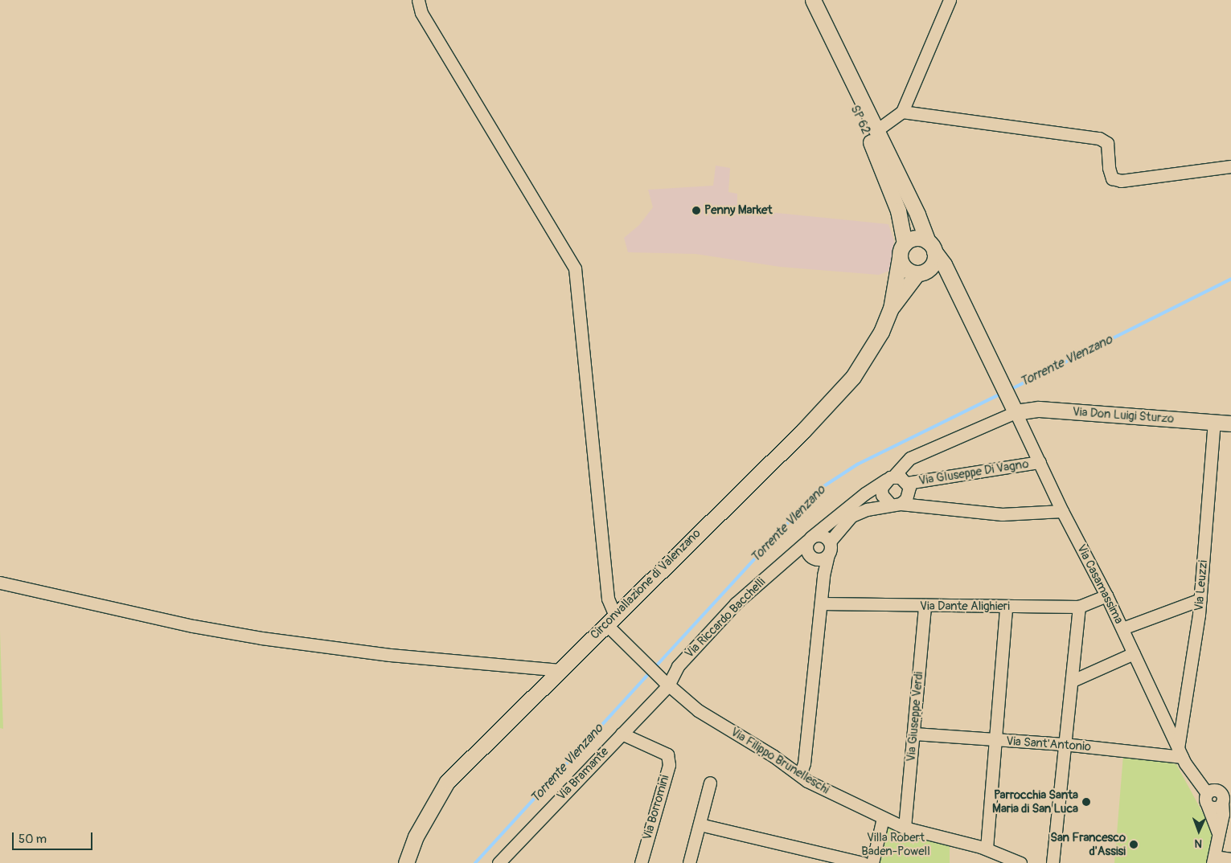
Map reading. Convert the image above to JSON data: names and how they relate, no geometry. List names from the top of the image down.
{
  "streets": {
    "main road": ["SP 62", "Via Don Luigi Sturzo", "Circonvallazione di Valenzano"],
    "street": [
      "Via GIuseppe Di Vagno",
      "Via Casamassima",
      "Via Leuzzi",
      "Via Dante Alighieri",
      "Via Riccardo Bacchelli",
      "Via Giuseppe Verdi",
      "Via Sant'Antonio",
      "Via Filippo Brunelleschi",
      "Via Bramante",
      "Via Borromini"
    ]
  },
  "crossings": [
    ["Via Don Luigi Sturzo", "Via Casamassima"],
    ["Via Don Luigi Sturzo", "Via Leuzzi"],
    ["Via GIuseppe Di Vagno", "Via Casamassima"],
    ["Via GIuseppe Di Vagno", "Via Riccardo Bacchelli"],
    ["Circonvallazione di Valenzano", "Via Filippo Brunelleschi"],
    ["Via Casamassima", "Via Leuzzi"],
    ["Via Casamassima", "Via Dante Alighieri"],
    ["Via Casamassima", "Via Sant'Antonio"],
    ["Via Leuzzi", "Via Sant'Antonio"],
    ["Via Dante Alighieri", "Via Giuseppe Verdi"],
    ["Via Riccardo Bacchelli", "Via Filippo Brunelleschi"],
    ["Via Riccardo Bacchelli", "Via Bramante"],
    ["Via Giuseppe Verdi", "Via Sant'Antonio"],
    ["Via Giuseppe Verdi", "Via Filippo Brunelleschi"],
    ["Via Filippo Brunelleschi", "Via Bramante"],
    ["Via Bramante", "Via Borromini"]
  ],
  "water": ["Torrente Vlenzano"],
  "parks": ["Villa Robert Baden-Powell"],
  "places": ["Penny Market", "Parrocchia Santa Maria di San Luca", "San Francesco d'Assisi"],
  "scale_bar": "50 m",
  "north": "bottom"
}
